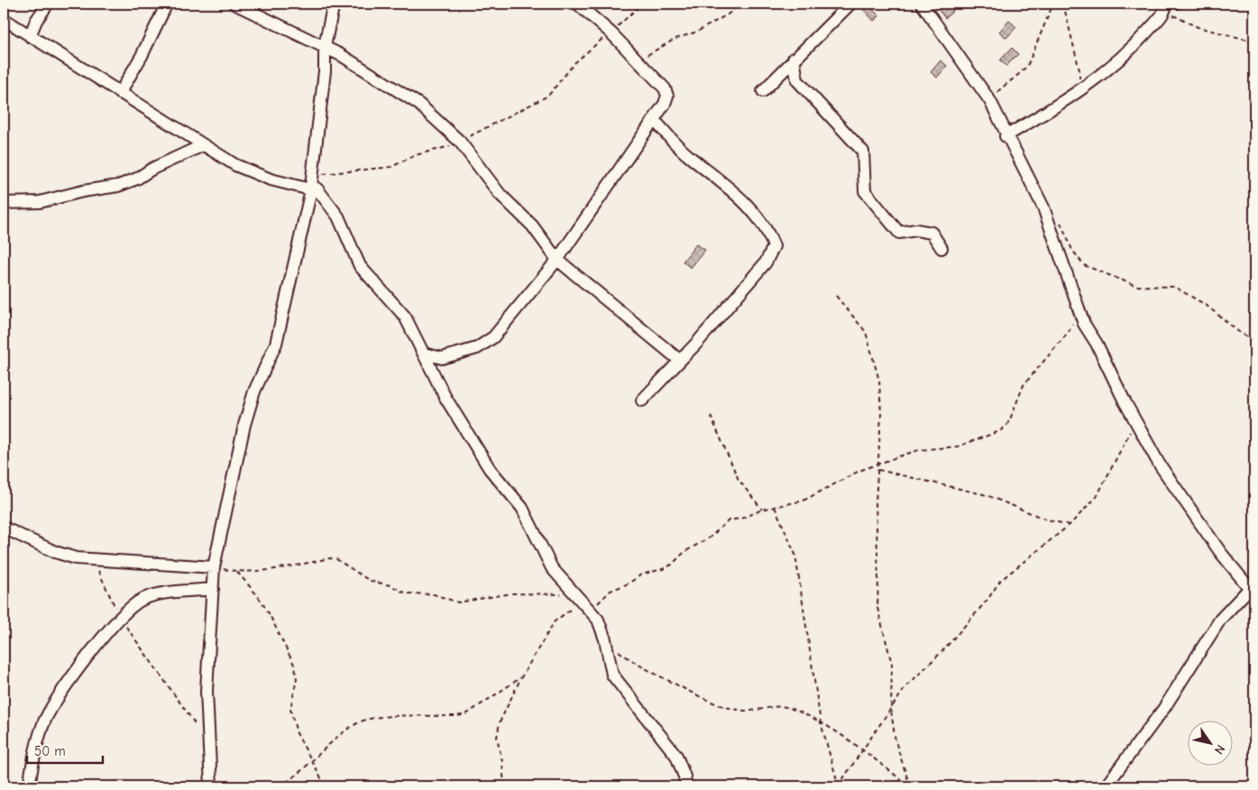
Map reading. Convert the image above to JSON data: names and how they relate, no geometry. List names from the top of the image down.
{
  "scale_bar": "50 m",
  "north": "bottom right"
}
